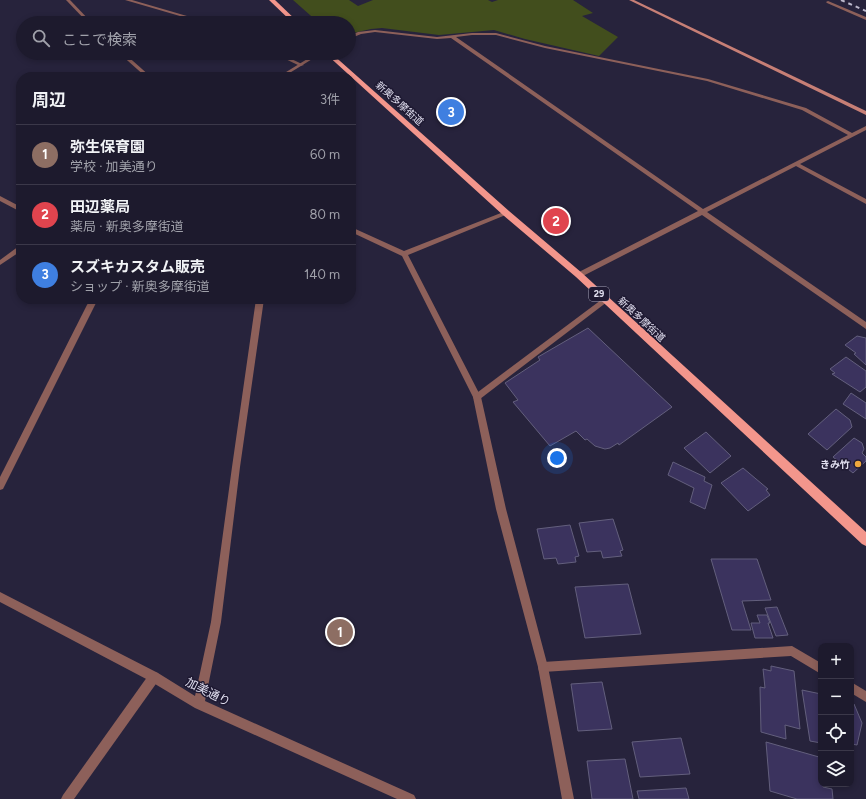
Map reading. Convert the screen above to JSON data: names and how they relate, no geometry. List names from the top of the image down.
{
  "streets": {
    "main road": ["新奥多摩街道", "29"],
    "street": ["加美通り"]
  },
  "places": ["きみ竹"],
  "page": {
    "search": "ここで検索",
    "heading": ["周辺", "3件"],
    "pins": ["3", "2", "1"],
    "list": [
      {
        "mark": "1",
        "name": "弥生保育園",
        "note": "学校 · 加美通り",
        "value": "60 m"
      },
      {
        "mark": "2",
        "name": "田辺薬局",
        "note": "薬局 · 新奥多摩街道",
        "value": "80 m"
      },
      {
        "mark": "3",
        "name": "スズキカスタム販売",
        "note": "ショップ · 新奥多摩街道",
        "value": "140 m"
      }
    ],
    "map_buttons": ["+", "−"]
  }
}
